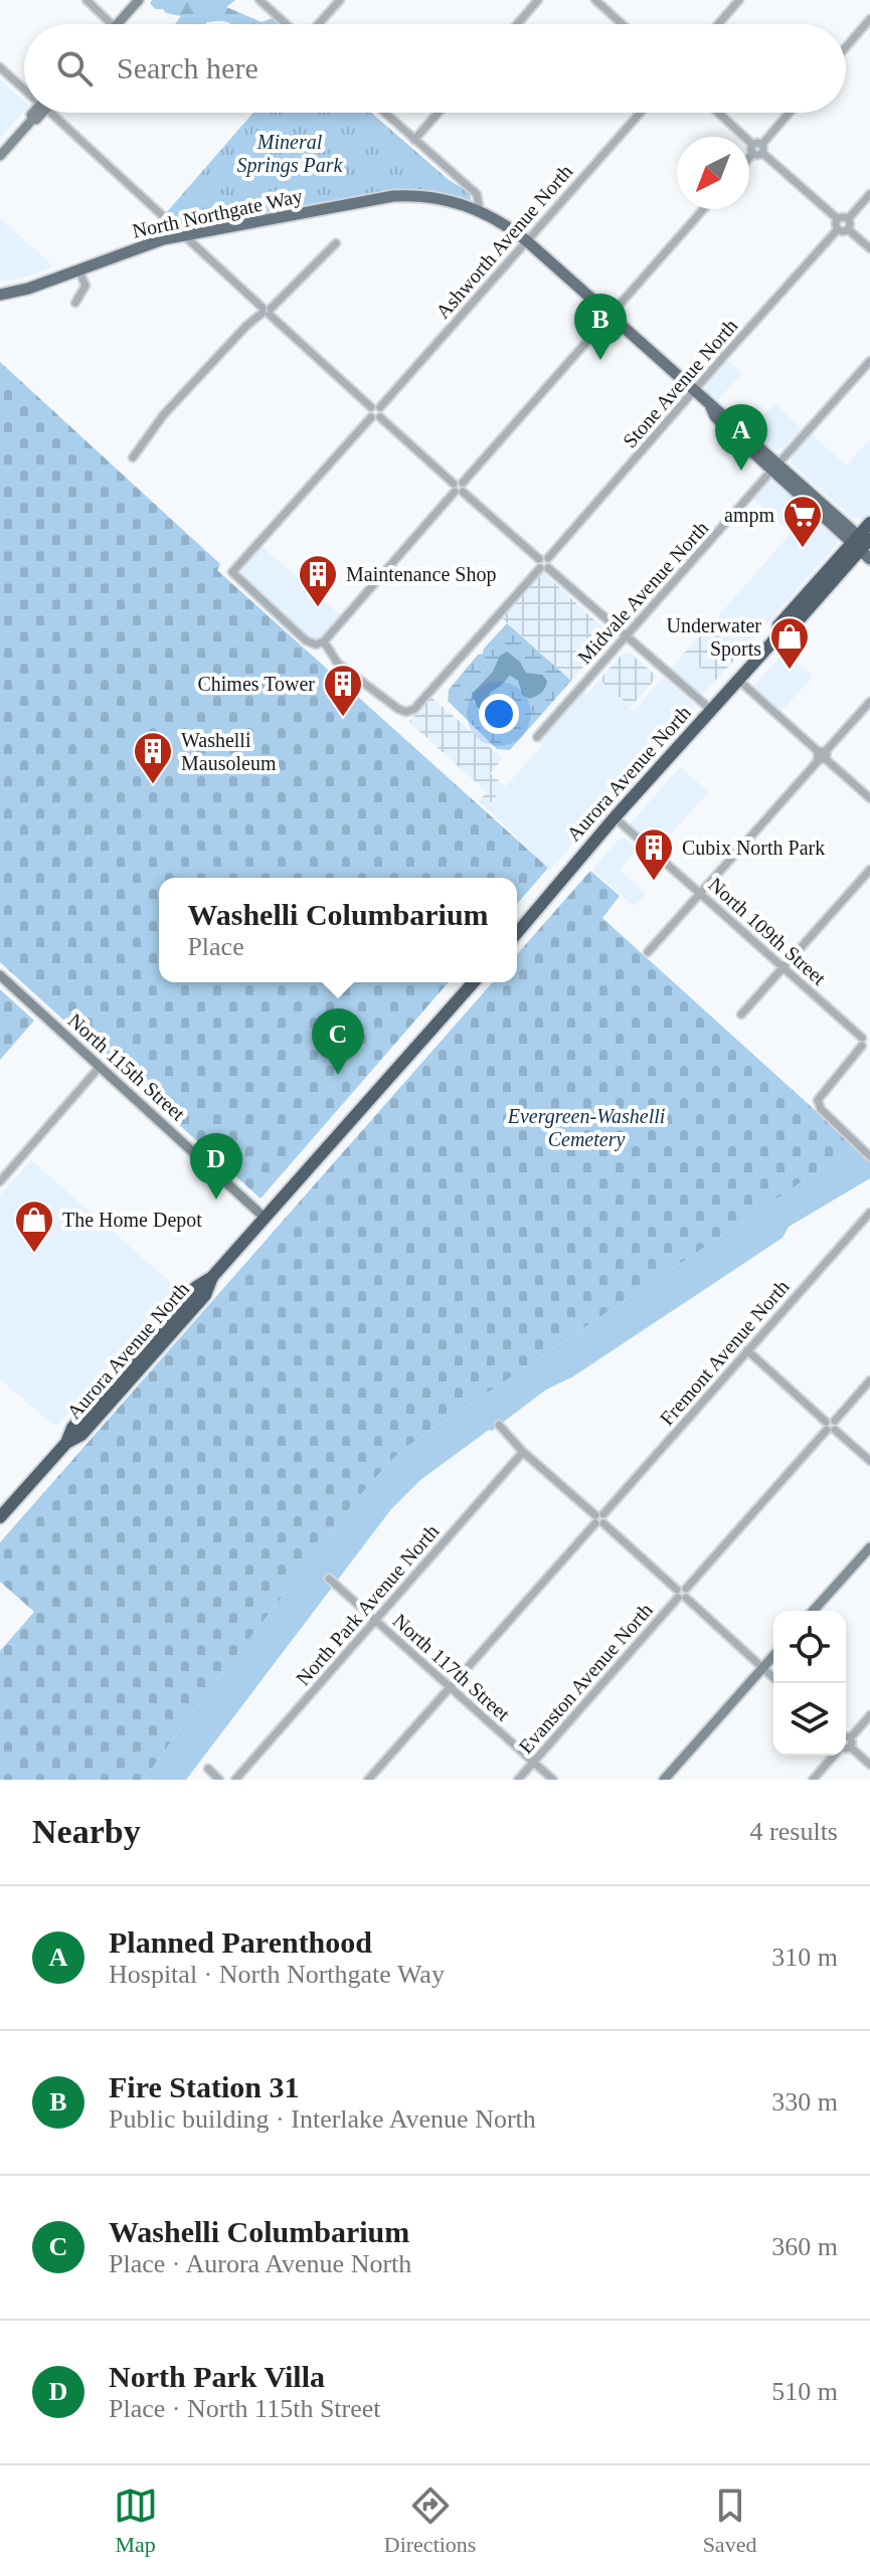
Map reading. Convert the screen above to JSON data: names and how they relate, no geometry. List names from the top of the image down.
{
  "streets": {
    "highway": ["Aurora Avenue North"],
    "main road": ["North Northgate Way"],
    "street": [
      "Ashworth Avenue North",
      "Stone Avenue North",
      "Midvale Avenue North",
      "North 109th Street",
      "North 115th Street",
      "Fremont Avenue North",
      "North Park Avenue North",
      "North 117th Street",
      "Evanston Avenue North"
    ]
  },
  "crossings": [
    ["North Northgate Way", "Ashworth Avenue North"],
    ["North Northgate Way", "Stone Avenue North"],
    ["North Northgate Way", "Midvale Avenue North"],
    ["North Northgate Way", "Aurora Avenue North"],
    ["Aurora Avenue North", "North 109th Street"],
    ["Aurora Avenue North", "North 115th Street"],
    ["Fremont Avenue North", "North 117th Street"],
    ["North Park Avenue North", "North 117th Street"],
    ["North 117th Street", "Evanston Avenue North"]
  ],
  "parks": ["Mineral Springs Park", "Evergreen-Washelli Cemetery"],
  "places": {
    "supermarket": ["ampm"],
    "building": [
      "Maintenance Shop",
      "Chimes Tower",
      "Washelli Mausoleum",
      "Cubix North Park"
    ],
    "shop": ["Underwater Sports", "The Home Depot"]
  },
  "north": "bottom left",
  "page": {
    "search": "Search here",
    "pins": [
      "B",
      "A",
      "C",
      "D"
    ],
    "popup": ["Washelli Columbarium", "Place"],
    "heading": ["Nearby", "4 results"],
    "list": [
      {
        "mark": "A",
        "name": "Planned Parenthood",
        "note": "Hospital · North Northgate Way",
        "value": "310 m"
      },
      {
        "mark": "B",
        "name": "Fire Station 31",
        "note": "Public building · Interlake Avenue North",
        "value": "330 m"
      },
      {
        "mark": "C",
        "name": "Washelli Columbarium",
        "note": "Place · Aurora Avenue North",
        "value": "360 m"
      },
      {
        "mark": "D",
        "name": "North Park Villa",
        "note": "Place · North 115th Street",
        "value": "510 m"
      }
    ],
    "nav": ["Map", "Directions", "Saved"]
  }
}
